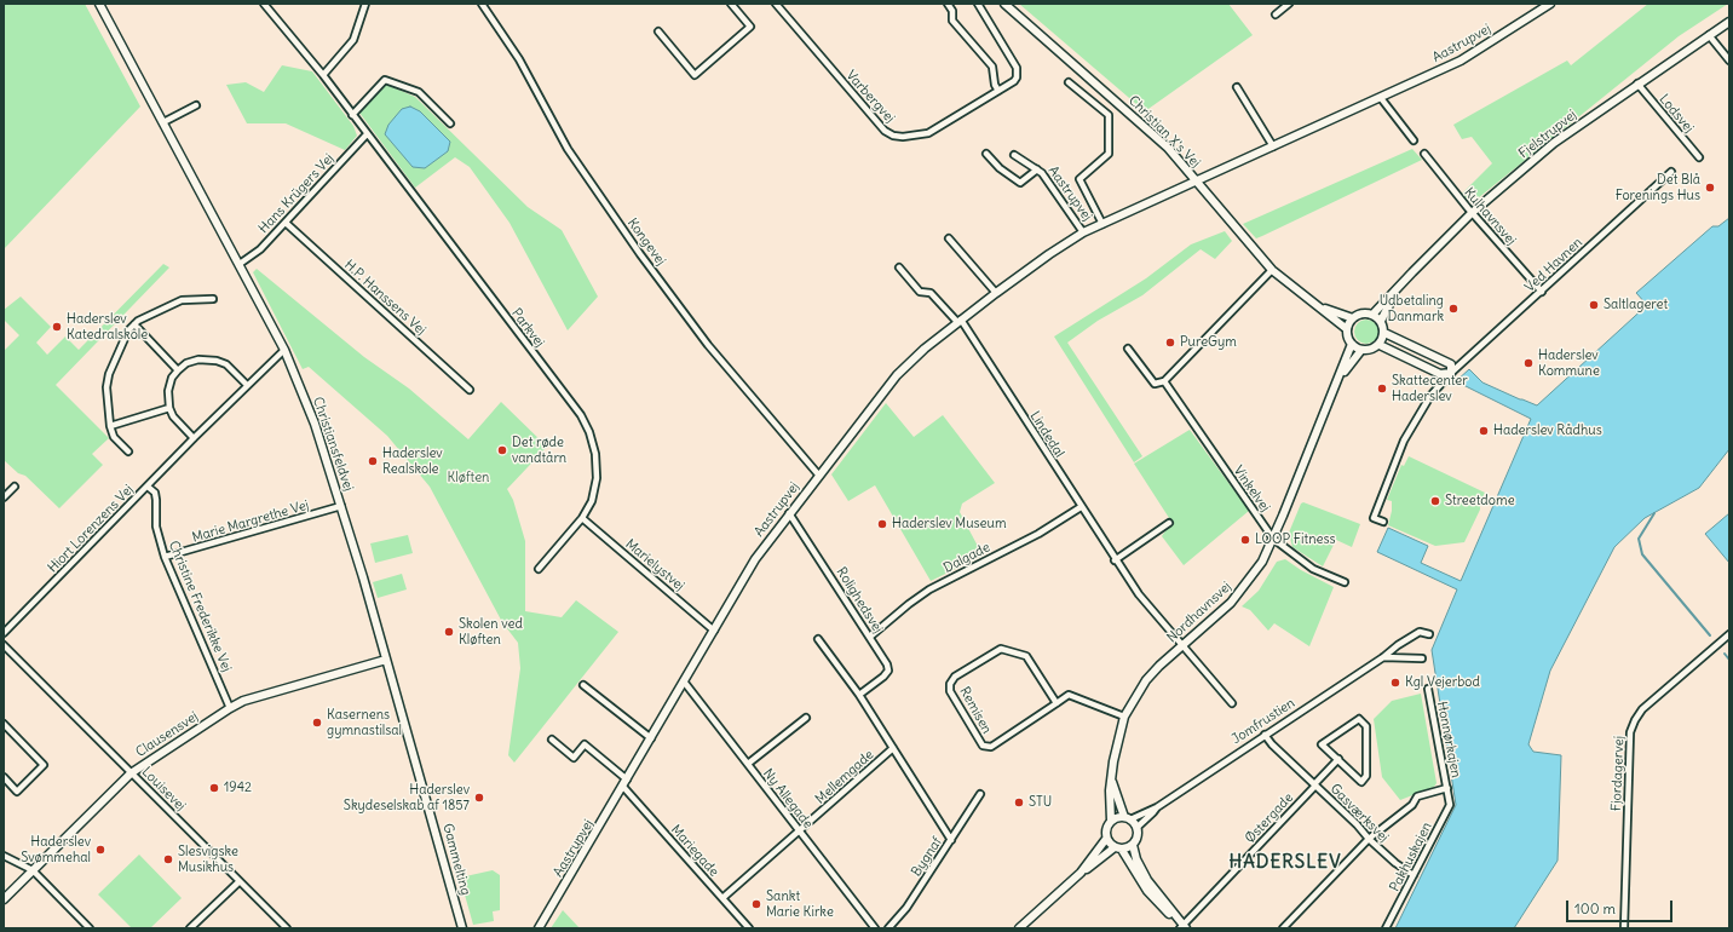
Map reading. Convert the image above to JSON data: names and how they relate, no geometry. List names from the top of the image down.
{
  "streets": {
    "street": [
      "Aastrupvej",
      "Varbergvej",
      "Lodsvej",
      "Christian X's Vej",
      "Fjelstrupvej",
      "Hans Krügers Vej",
      "Kulhavnsvej",
      "Kongevej",
      "Ved Havnen",
      "H.P. Hanssens Vej",
      "Parkvej",
      "Lindedal",
      "Christiansfeldvej",
      "Vinkelvej",
      "Marie Margrethe Vej",
      "Hiort Lorenzens Vej",
      "Dalgade",
      "Marielystvej",
      "Rolighedsvej",
      "Christine Frederikke Vej",
      "Nordhavnsvej",
      "Remisen",
      "Jomfrustien",
      "Clausensvej",
      "Honnørkajen",
      "Fjordagervej",
      "Mellemgade",
      "Louisevej",
      "Ny Allegade",
      "Gasværksvej",
      "Østergade",
      "Mariegade",
      "Bygnaf",
      "Pakhuskajen",
      "Gammelting"
    ]
  },
  "crossings": [
    ["Aastrupvej", "Christian X's Vej"],
    ["Aastrupvej", "Kongevej"],
    ["Aastrupvej", "Lindedal"],
    ["Aastrupvej", "Marielystvej"],
    ["Aastrupvej", "Rolighedsvej"],
    ["Aastrupvej", "Ny Allegade"],
    ["Aastrupvej", "Mariegade"],
    ["Lodsvej", "Fjelstrupvej"],
    ["Christian X's Vej", "Fjelstrupvej"],
    ["Christian X's Vej", "Nordhavnsvej"],
    ["Fjelstrupvej", "Kulhavnsvej"],
    ["Fjelstrupvej", "Nordhavnsvej"],
    ["Hans Krügers Vej", "H.P. Hanssens Vej"],
    ["Hans Krügers Vej", "Parkvej"],
    ["Hans Krügers Vej", "Christiansfeldvej"],
    ["Kulhavnsvej", "Ved Havnen"],
    ["Parkvej", "Marielystvej"],
    ["Lindedal", "Dalgade"],
    ["Lindedal", "Nordhavnsvej"],
    ["Christiansfeldvej", "Marie Margrethe Vej"],
    ["Christiansfeldvej", "Hiort Lorenzens Vej"],
    ["Christiansfeldvej", "Clausensvej"],
    ["Christiansfeldvej", "Gammelting"],
    ["Vinkelvej", "Nordhavnsvej"],
    ["Marie Margrethe Vej", "Christine Frederikke Vej"],
    ["Hiort Lorenzens Vej", "Christine Frederikke Vej"],
    ["Dalgade", "Rolighedsvej"],
    ["Christine Frederikke Vej", "Clausensvej"],
    ["Nordhavnsvej", "Remisen"],
    ["Nordhavnsvej", "Jomfrustien"],
    ["Jomfrustien", "Gasværksvej"],
    ["Clausensvej", "Louisevej"],
    ["Honnørkajen", "Pakhuskajen"],
    ["Mellemgade", "Ny Allegade"],
    ["Mellemgade", "Mariegade"],
    ["Gasværksvej", "Østergade"],
    ["Gasværksvej", "Pakhuskajen"]
  ],
  "districts": ["HADERSLEV"],
  "parks": ["Kløften"],
  "places": [
    "Det Blå Forenings Hus",
    "Saltlageret",
    "Udbetaling Danmark",
    "Haderslev Katedralskole",
    "PureGym",
    "Haderslev Kommune",
    "Skattecenter Haderslev",
    "Haderslev Rådhus",
    "Det røde vandtårn",
    "Haderslev Realskole",
    "Streetdome",
    "Haderslev Museum",
    "LOOP Fitness",
    "Skolen ved Kløften",
    "Kgl Vejerbod",
    "Kasernens gymnastilsal",
    "1942",
    "Haderslev Skydeselskab af 1857",
    "STU",
    "Haderslev Svømmehal",
    "Slesvigske Musikhus",
    "Sankt Marie Kirke"
  ],
  "scale_bar": "100 m"
}
